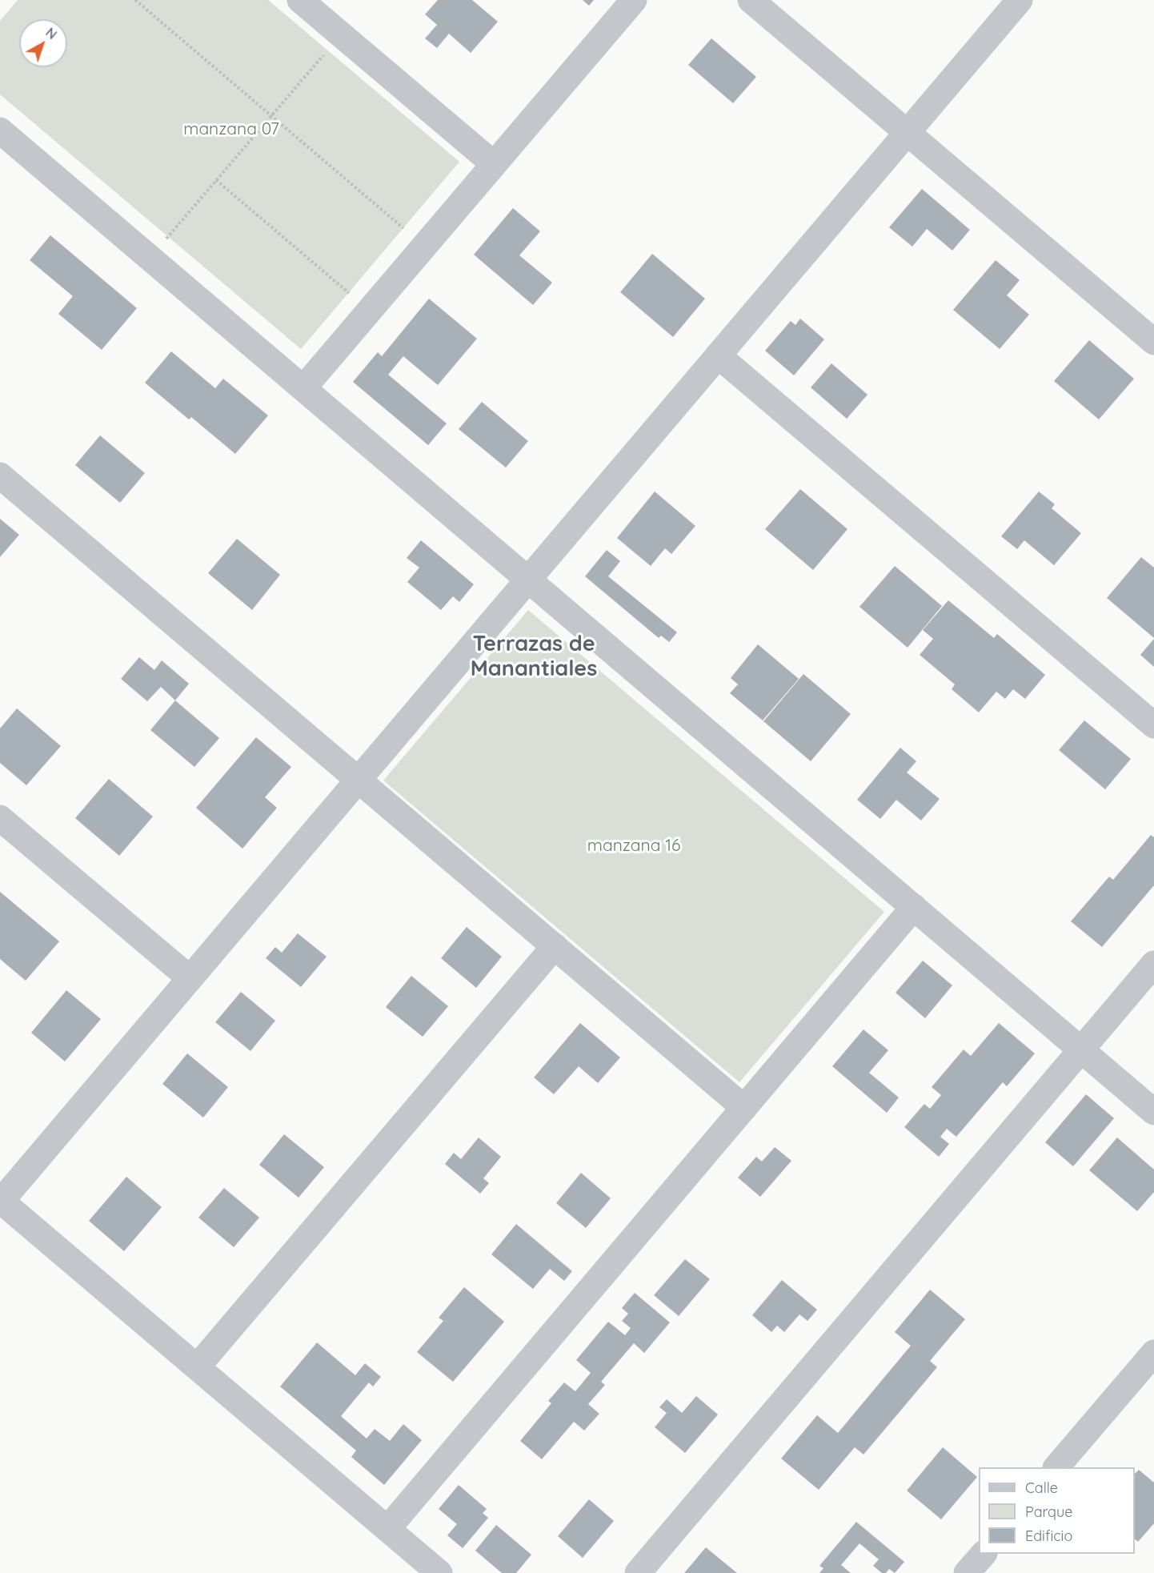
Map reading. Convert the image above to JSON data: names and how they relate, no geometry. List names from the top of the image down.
{
  "districts": ["Terrazas de Manantiales"],
  "parks": ["manzana 07", "manzana 16"],
  "legend": ["Calle", "Parque", "Edificio"],
  "north": "top right"
}
